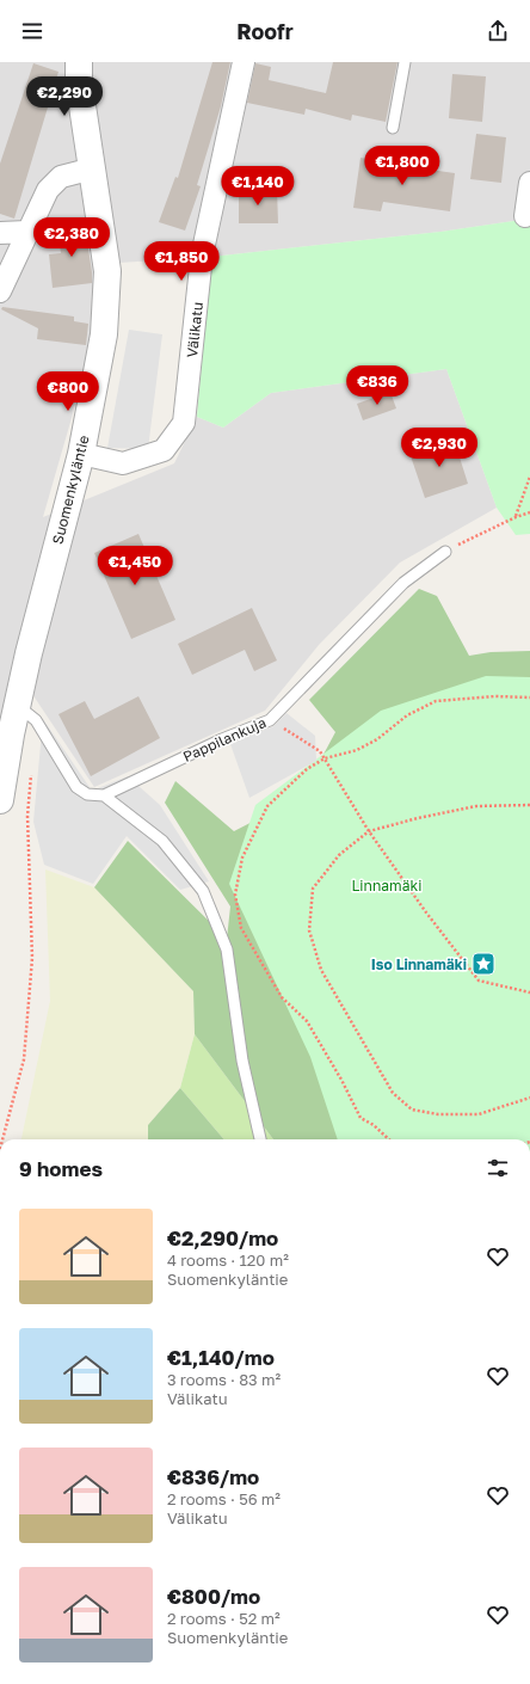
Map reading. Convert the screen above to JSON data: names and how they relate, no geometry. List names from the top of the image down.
{
  "streets": {
    "street": ["Välikatu", "Suomenkyläntie"],
    "lane": ["Pappilankuja"]
  },
  "crossings": [
    ["Välikatu", "Suomenkyläntie"]
  ],
  "parks": ["Linnamäki"],
  "places": {
    "place": ["Iso Linnamäki"]
  },
  "page": {
    "header": "Roofr",
    "price": [
      "€2,290",
      "€1,800",
      "€1,140",
      "€2,380",
      "€1,850",
      "€836",
      "€800",
      "€2,930",
      "€1,450"
    ],
    "heading": "9 homes",
    "list": [
      {
        "name": "€2,290/mo",
        "note": "4 rooms · 120 m² · Suomenkyläntie"
      },
      {
        "name": "€1,140/mo",
        "note": "3 rooms · 83 m² · Välikatu"
      },
      {
        "name": "€836/mo",
        "note": "2 rooms · 56 m² · Välikatu"
      },
      {
        "name": "€800/mo",
        "note": "2 rooms · 52 m² · Suomenkyläntie"
      }
    ]
  }
}
